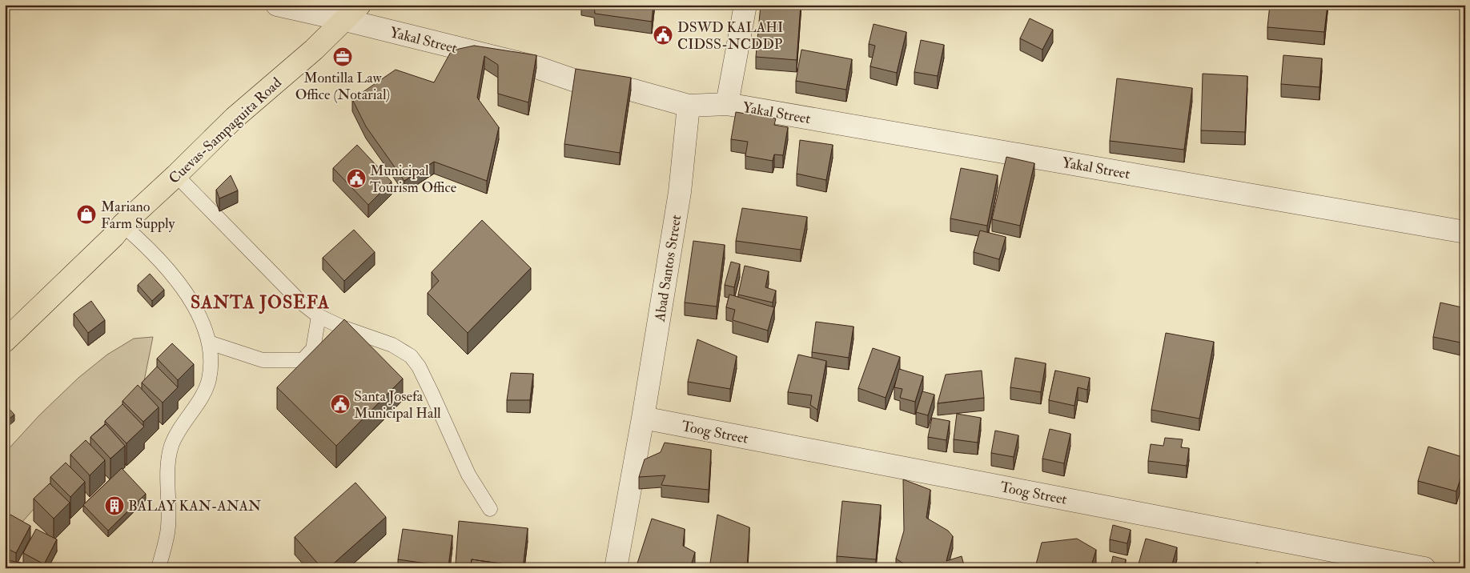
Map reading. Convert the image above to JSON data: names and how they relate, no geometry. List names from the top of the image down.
{
  "streets": {
    "main road": ["Cuevas-Sampaguita Road"],
    "street": ["Yakal Street", "Abad Santos Street", "Toog Street"]
  },
  "crossings": [
    ["Yakal Street", "Cuevas-Sampaguita Road"],
    ["Yakal Street", "Abad Santos Street"],
    ["Abad Santos Street", "Toog Street"]
  ],
  "districts": ["SANTA JOSEFA"],
  "places": {
    "public building": ["DSWD KALAHI CIDSS-NCDDP", "Municipal Tourism Office", "Santa Josefa Municipal Hall"],
    "office": ["Montilla Law Office (Notarial)"],
    "shop": ["Mariano Farm Supply"],
    "building": ["BALAY KAN-ANAN"]
  }
}
